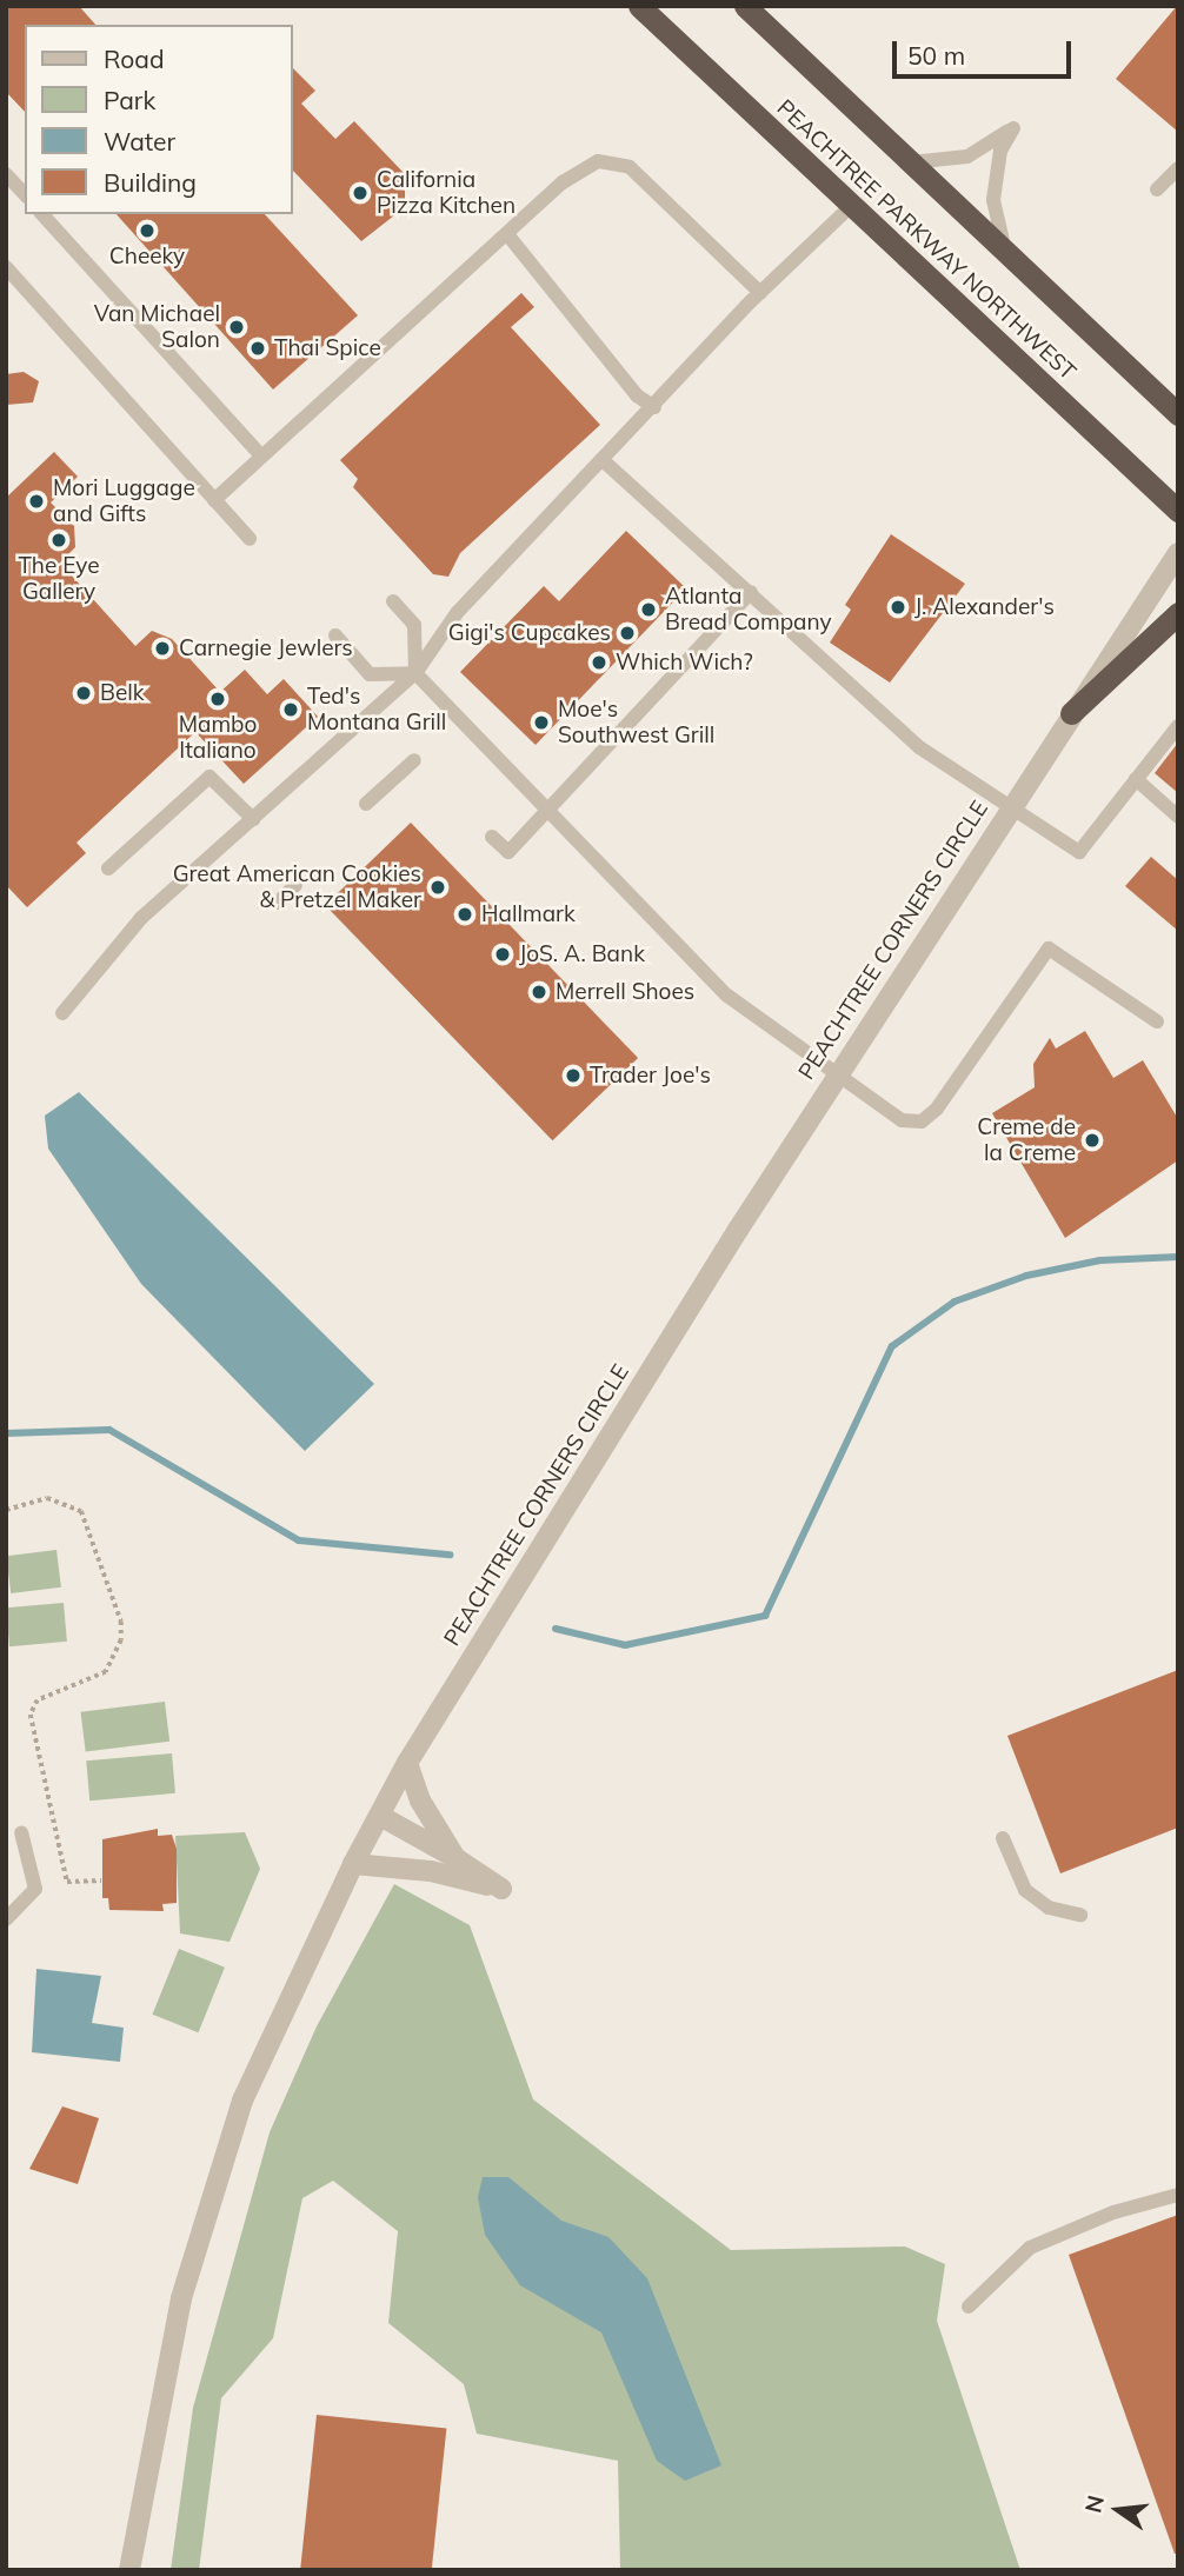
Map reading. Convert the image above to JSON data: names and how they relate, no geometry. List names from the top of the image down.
{
  "streets": {
    "highway": ["PEACHTREE PARKWAY NORTHWEST"],
    "street": ["PEACHTREE CORNERS CIRCLE"]
  },
  "places": [
    "California Pizza Kitchen",
    "Cheeky",
    "Van Michael Salon",
    "Thai Spice",
    "Mori Luggage and Gifts",
    "The Eye Gallery",
    "J. Alexander's",
    "Atlanta Bread Company",
    "Gigi's Cupcakes",
    "Carnegie Jewlers",
    "Which Wich?",
    "Belk",
    "Mambo Italiano",
    "Ted's Montana Grill",
    "Moe's Southwest Grill",
    "Great American Cookies & Pretzel Maker",
    "Hallmark",
    "JoS. A. Bank",
    "Merrell Shoes",
    "Trader Joe's",
    "Creme de la Creme"
  ],
  "legend": [
    "Road",
    "Park",
    "Water",
    "Building"
  ],
  "scale_bar": "50 m",
  "north": "left"
}
